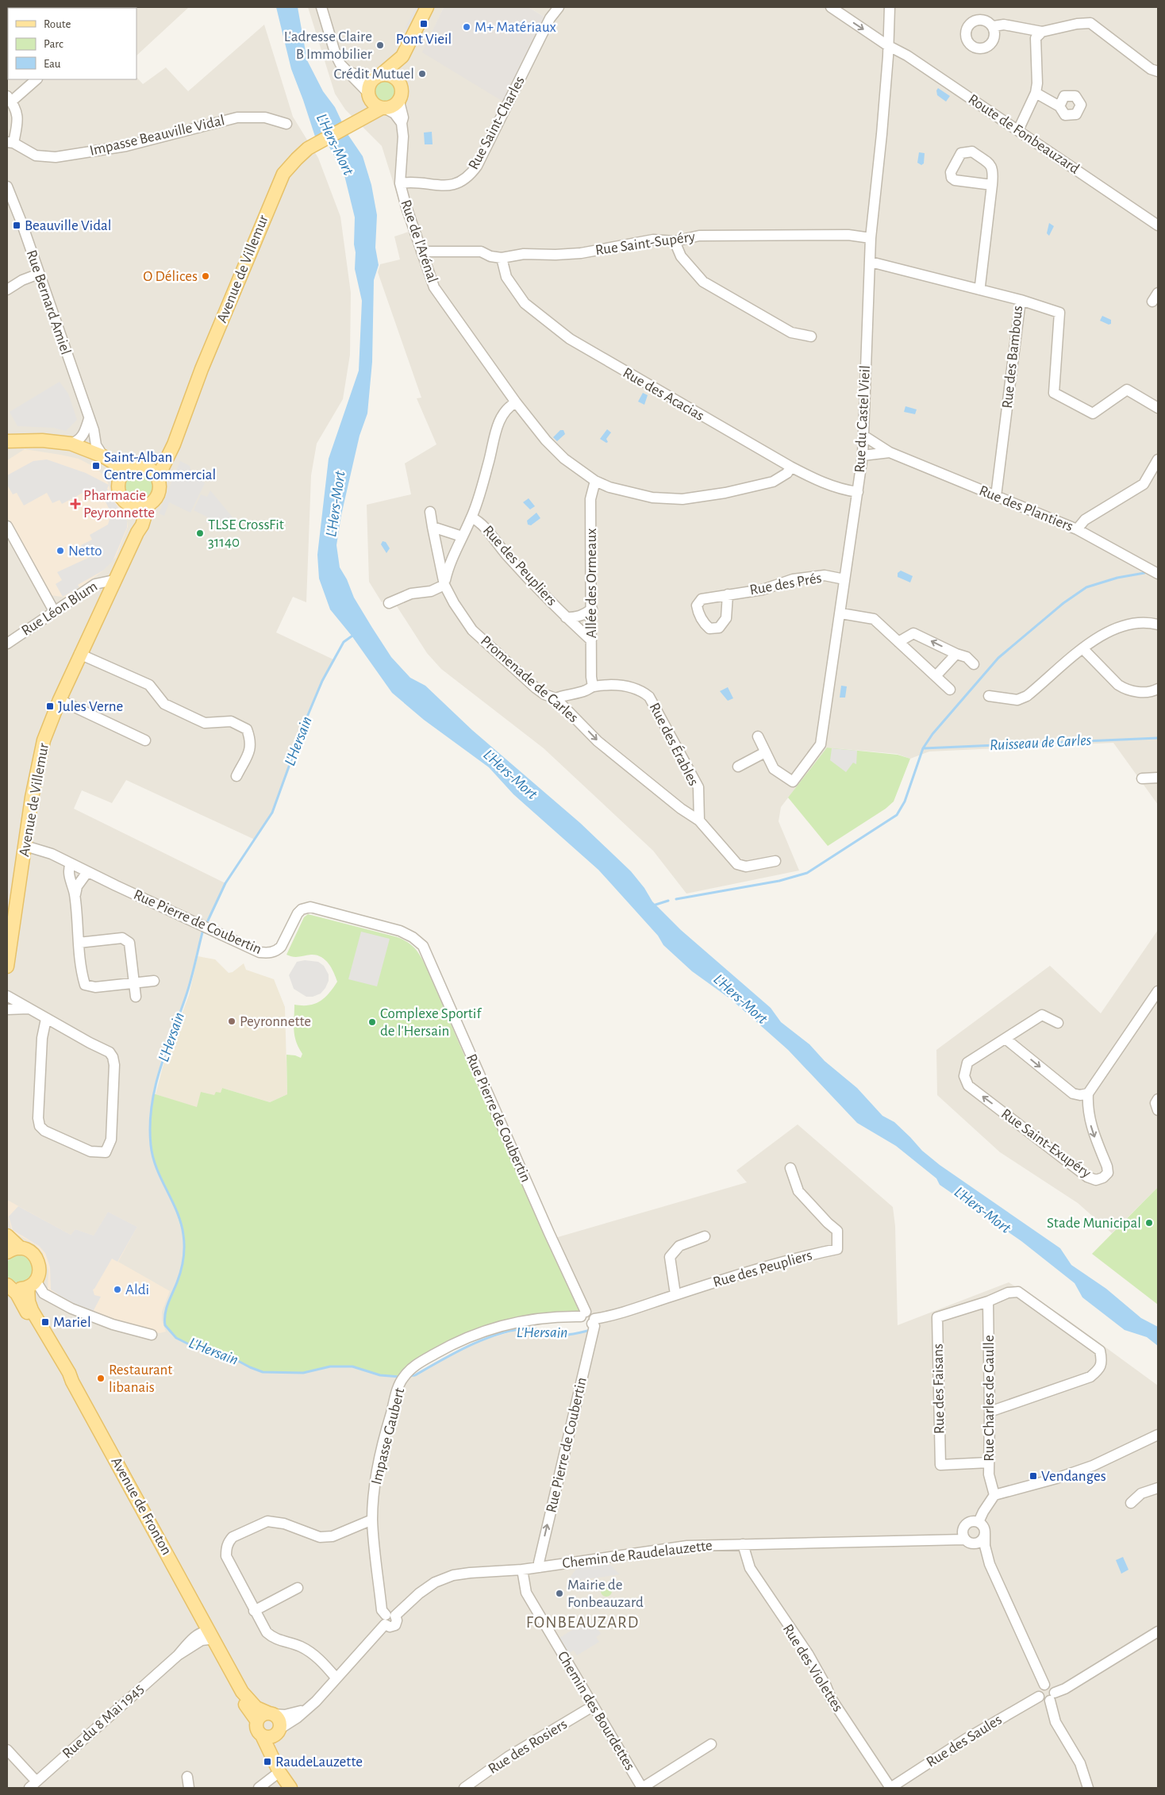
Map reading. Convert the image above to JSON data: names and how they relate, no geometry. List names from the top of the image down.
{
  "streets": {
    "main road": ["Avenue de Villemur", "Avenue de Fronton"],
    "street": [
      "Rue Saint-Charles",
      "Route de Fonbeauzard",
      "Impasse Beauville Vidal",
      "Rue de l'Arénal",
      "Rue Saint-Supéry",
      "Rue Bernard Amiel",
      "Rue des Bambous",
      "Rue des Acacias",
      "Rue du Castel Vieil",
      "Rue des Plantiers",
      "Rue des Peupliers",
      "Allée des Ormeaux",
      "Rue des Prés",
      "Rue Léon Blum",
      "Promenade de Carles",
      "Rue des Érables",
      "Rue Pierre de Coubertin",
      "Rue Saint-Exupéry",
      "Rue des Faisans",
      "Rue Charles de Gaulle",
      "Impasse Gaubert",
      "Chemin de Raudelauzette",
      "Rue des Violettes",
      "Chemin des Bourdettes",
      "Rue du 8 Mai 1945",
      "Rue des Saules",
      "Rue des Rosiers"
    ]
  },
  "crossings": [
    ["Rue Saint-Charles", "Rue de l'Arénal"],
    ["Route de Fonbeauzard", "Rue du Castel Vieil"],
    ["Rue de l'Arénal", "Rue Saint-Supéry"],
    ["Rue de l'Arénal", "Avenue de Villemur"],
    ["Rue de l'Arénal", "Rue des Acacias"],
    ["Rue de l'Arénal", "Allée des Ormeaux"],
    ["Rue Saint-Supéry", "Rue des Acacias"],
    ["Rue Saint-Supéry", "Rue du Castel Vieil"],
    ["Avenue de Villemur", "Rue Léon Blum"],
    ["Avenue de Villemur", "Rue Pierre de Coubertin"],
    ["Rue des Bambous", "Rue du Castel Vieil"],
    ["Rue des Bambous", "Rue des Plantiers"],
    ["Rue des Acacias", "Rue du Castel Vieil"],
    ["Rue du Castel Vieil", "Rue des Plantiers"],
    ["Rue du Castel Vieil", "Rue des Prés"],
    ["Rue des Peupliers", "Allée des Ormeaux"],
    ["Rue des Peupliers", "Rue Pierre de Coubertin"],
    ["Allée des Ormeaux", "Rue des Érables"],
    ["Promenade de Carles", "Rue des Érables"],
    ["Rue Pierre de Coubertin", "Impasse Gaubert"],
    ["Rue Pierre de Coubertin", "Chemin de Raudelauzette"],
    ["Rue des Faisans", "Rue Charles de Gaulle"],
    ["Impasse Gaubert", "Chemin de Raudelauzette"],
    ["Avenue de Fronton", "Chemin de Raudelauzette"],
    ["Avenue de Fronton", "Rue du 8 Mai 1945"],
    ["Chemin de Raudelauzette", "Rue des Violettes"],
    ["Chemin de Raudelauzette", "Chemin des Bourdettes"],
    ["Rue des Violettes", "Rue des Saules"],
    ["Chemin des Bourdettes", "Rue des Rosiers"]
  ],
  "districts": ["FONBEAUZARD"],
  "water": ["L'Hers-Mort", "L'Hersain", "Ruisseau de Carles"],
  "places": {
    "transit": [
      "Pont Vieil",
      "Beauville Vidal",
      "Saint-Alban Centre Commercial",
      "Jules Verne",
      "Mariel",
      "Vendanges",
      "RaudeLauzette"
    ],
    "other": [
      "M+ Matériaux",
      "L'adresse Claire B Immobilier",
      "Crédit Mutuel",
      "O Délices",
      "TLSE CrossFit 31140",
      "Netto",
      "Peyronnette",
      "Complexe Sportif de l'Hersain",
      "Stade Municipal",
      "Aldi",
      "Restaurant libanais",
      "Mairie de Fonbeauzard"
    ],
    "health": ["Pharmacie Peyronnette"]
  },
  "legend": ["Route", "Parc", "Eau"]
}
